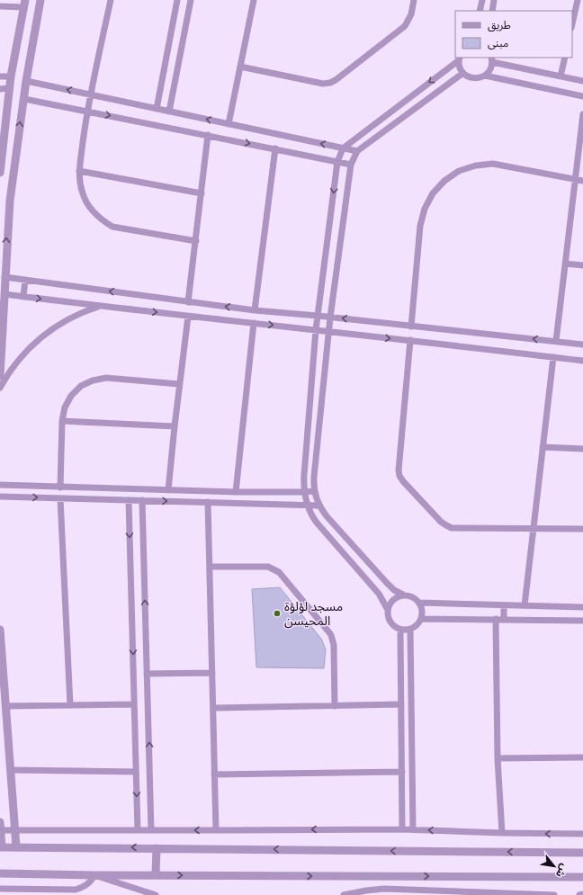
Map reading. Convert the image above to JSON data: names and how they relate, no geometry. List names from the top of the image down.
{
  "places": ["مسجد لؤلؤة المحيسن"],
  "legend": ["طريق", "مبنى"],
  "north": "bottom right"
}
